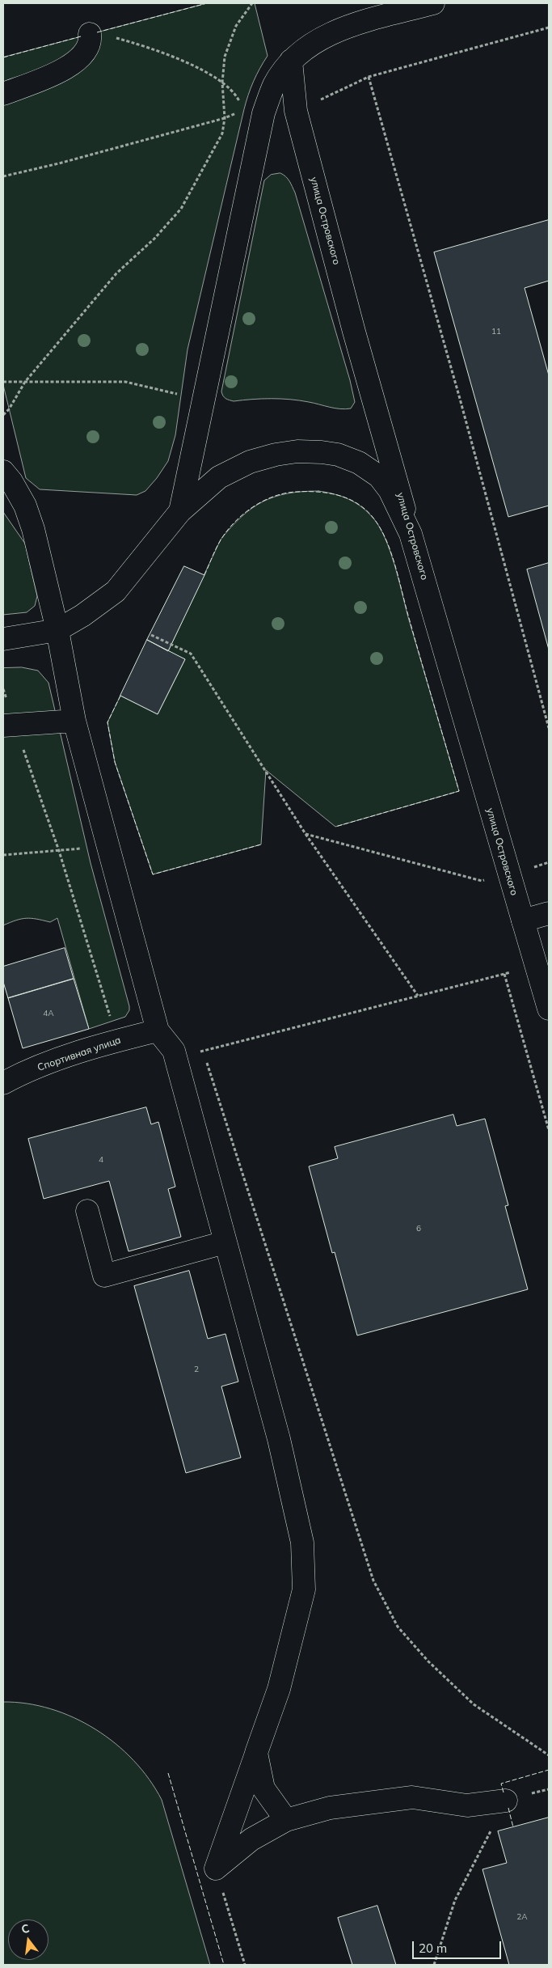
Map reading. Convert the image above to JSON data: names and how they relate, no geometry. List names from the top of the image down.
{
  "streets": {
    "street": ["улица Островского", "Спортивная улица"]
  },
  "house_numbers": [
    "11",
    "4А",
    "4",
    "6",
    "2",
    "2А"
  ],
  "scale_bar": "20 m",
  "north": "top"
}
